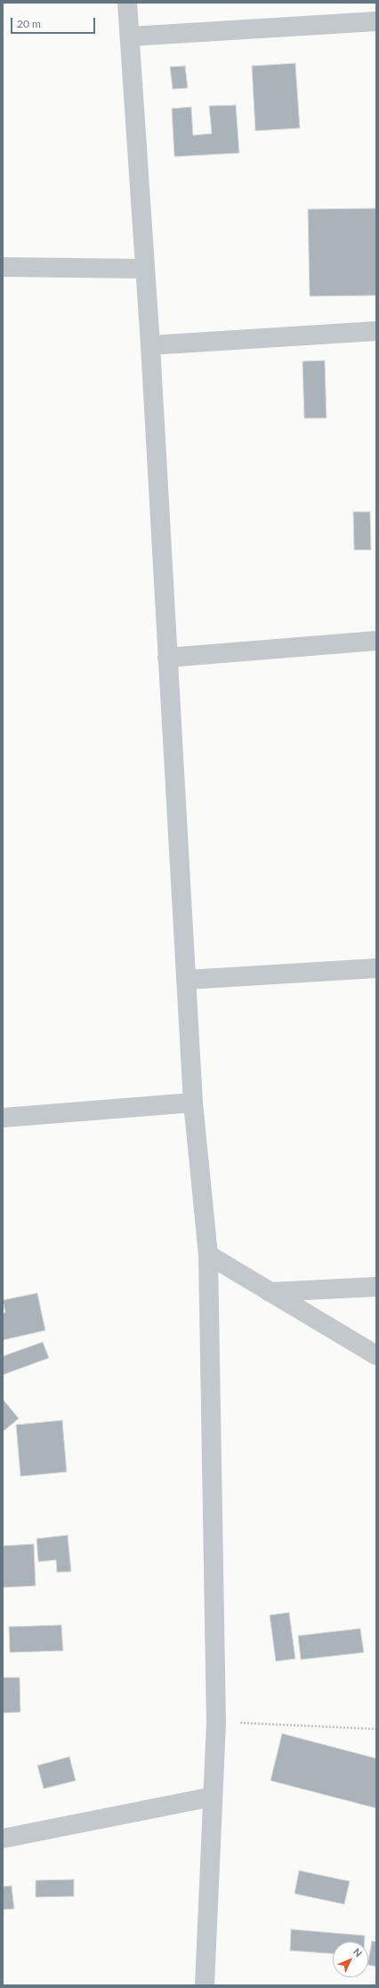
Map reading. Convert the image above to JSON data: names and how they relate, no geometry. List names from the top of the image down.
{
  "scale_bar": "20 m",
  "north": "top right"
}
